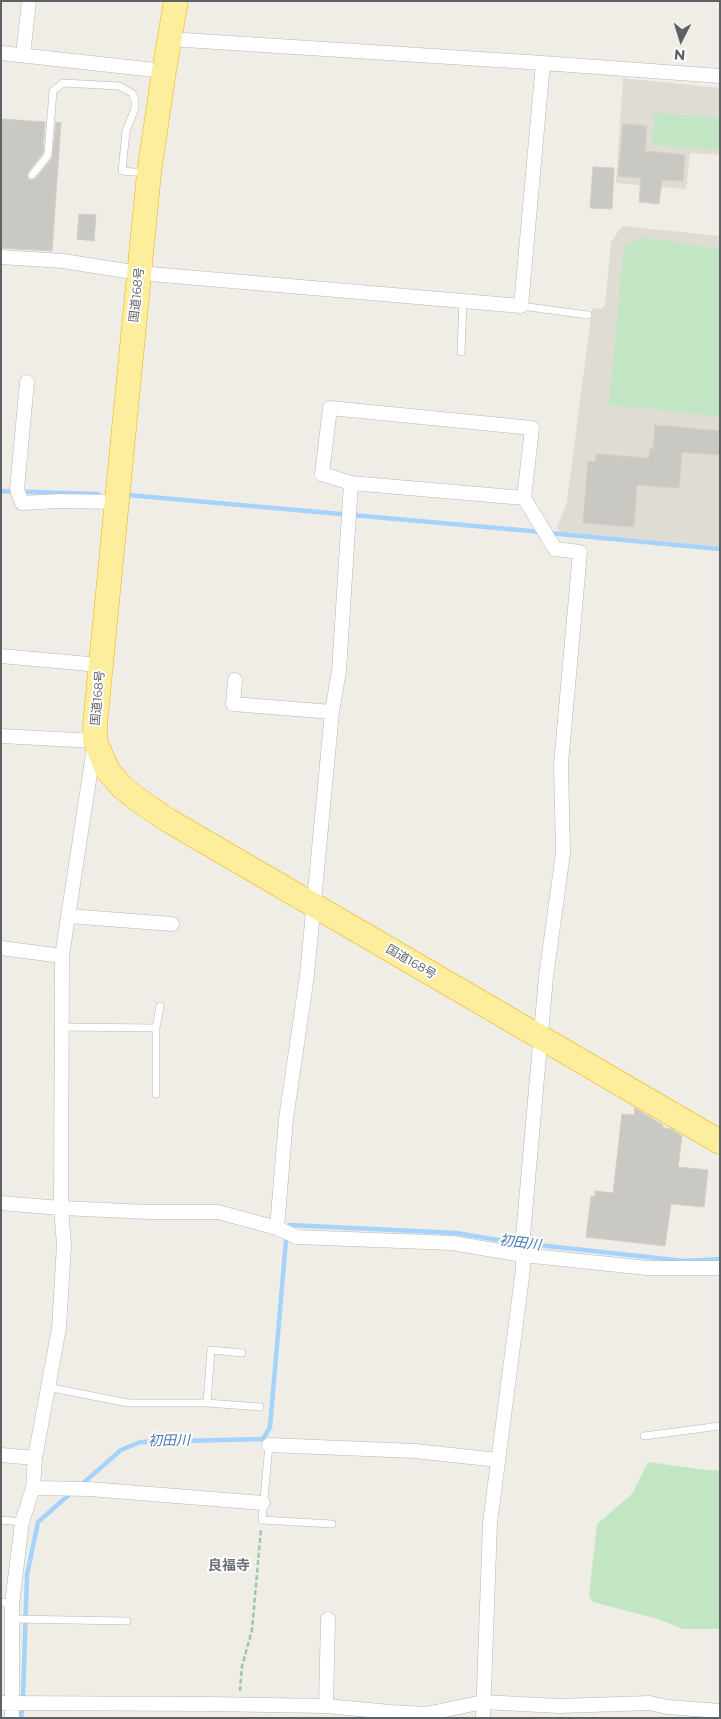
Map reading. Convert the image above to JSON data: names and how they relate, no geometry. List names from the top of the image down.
{
  "streets": {
    "highway": ["国道168号"]
  },
  "districts": ["良福寺"],
  "water": ["初田川"],
  "north": "bottom"
}
